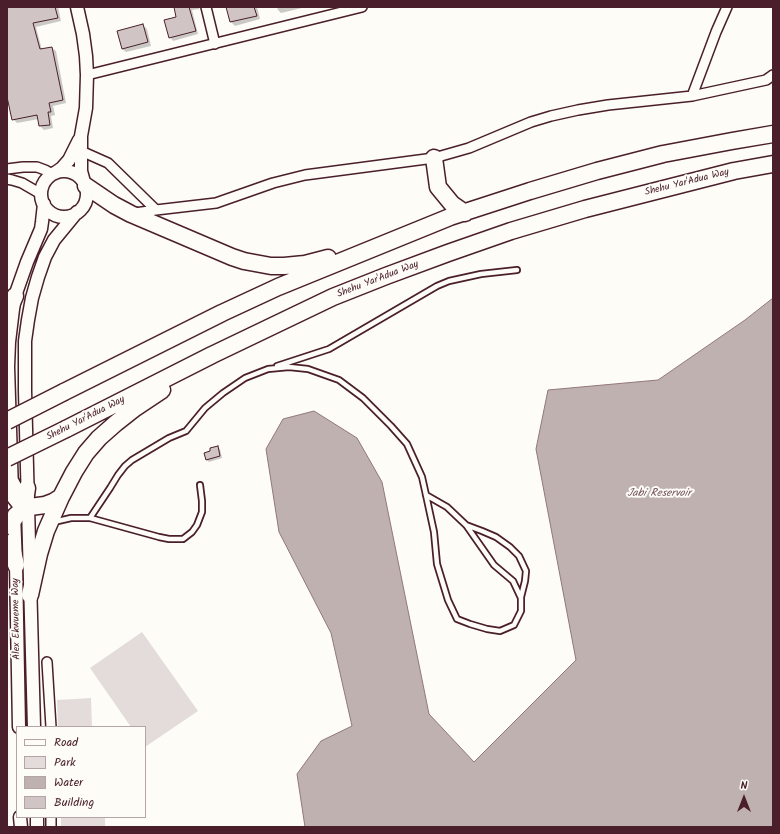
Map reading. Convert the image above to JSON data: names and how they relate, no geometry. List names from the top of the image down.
{
  "streets": {
    "highway": ["Shehu Yar'Adua Way"],
    "street": ["Alex Ekwueme Way"]
  },
  "water": ["Jabi Reservoir"],
  "legend": [
    "Road",
    "Park",
    "Water",
    "Building"
  ],
  "north": "top"
}
